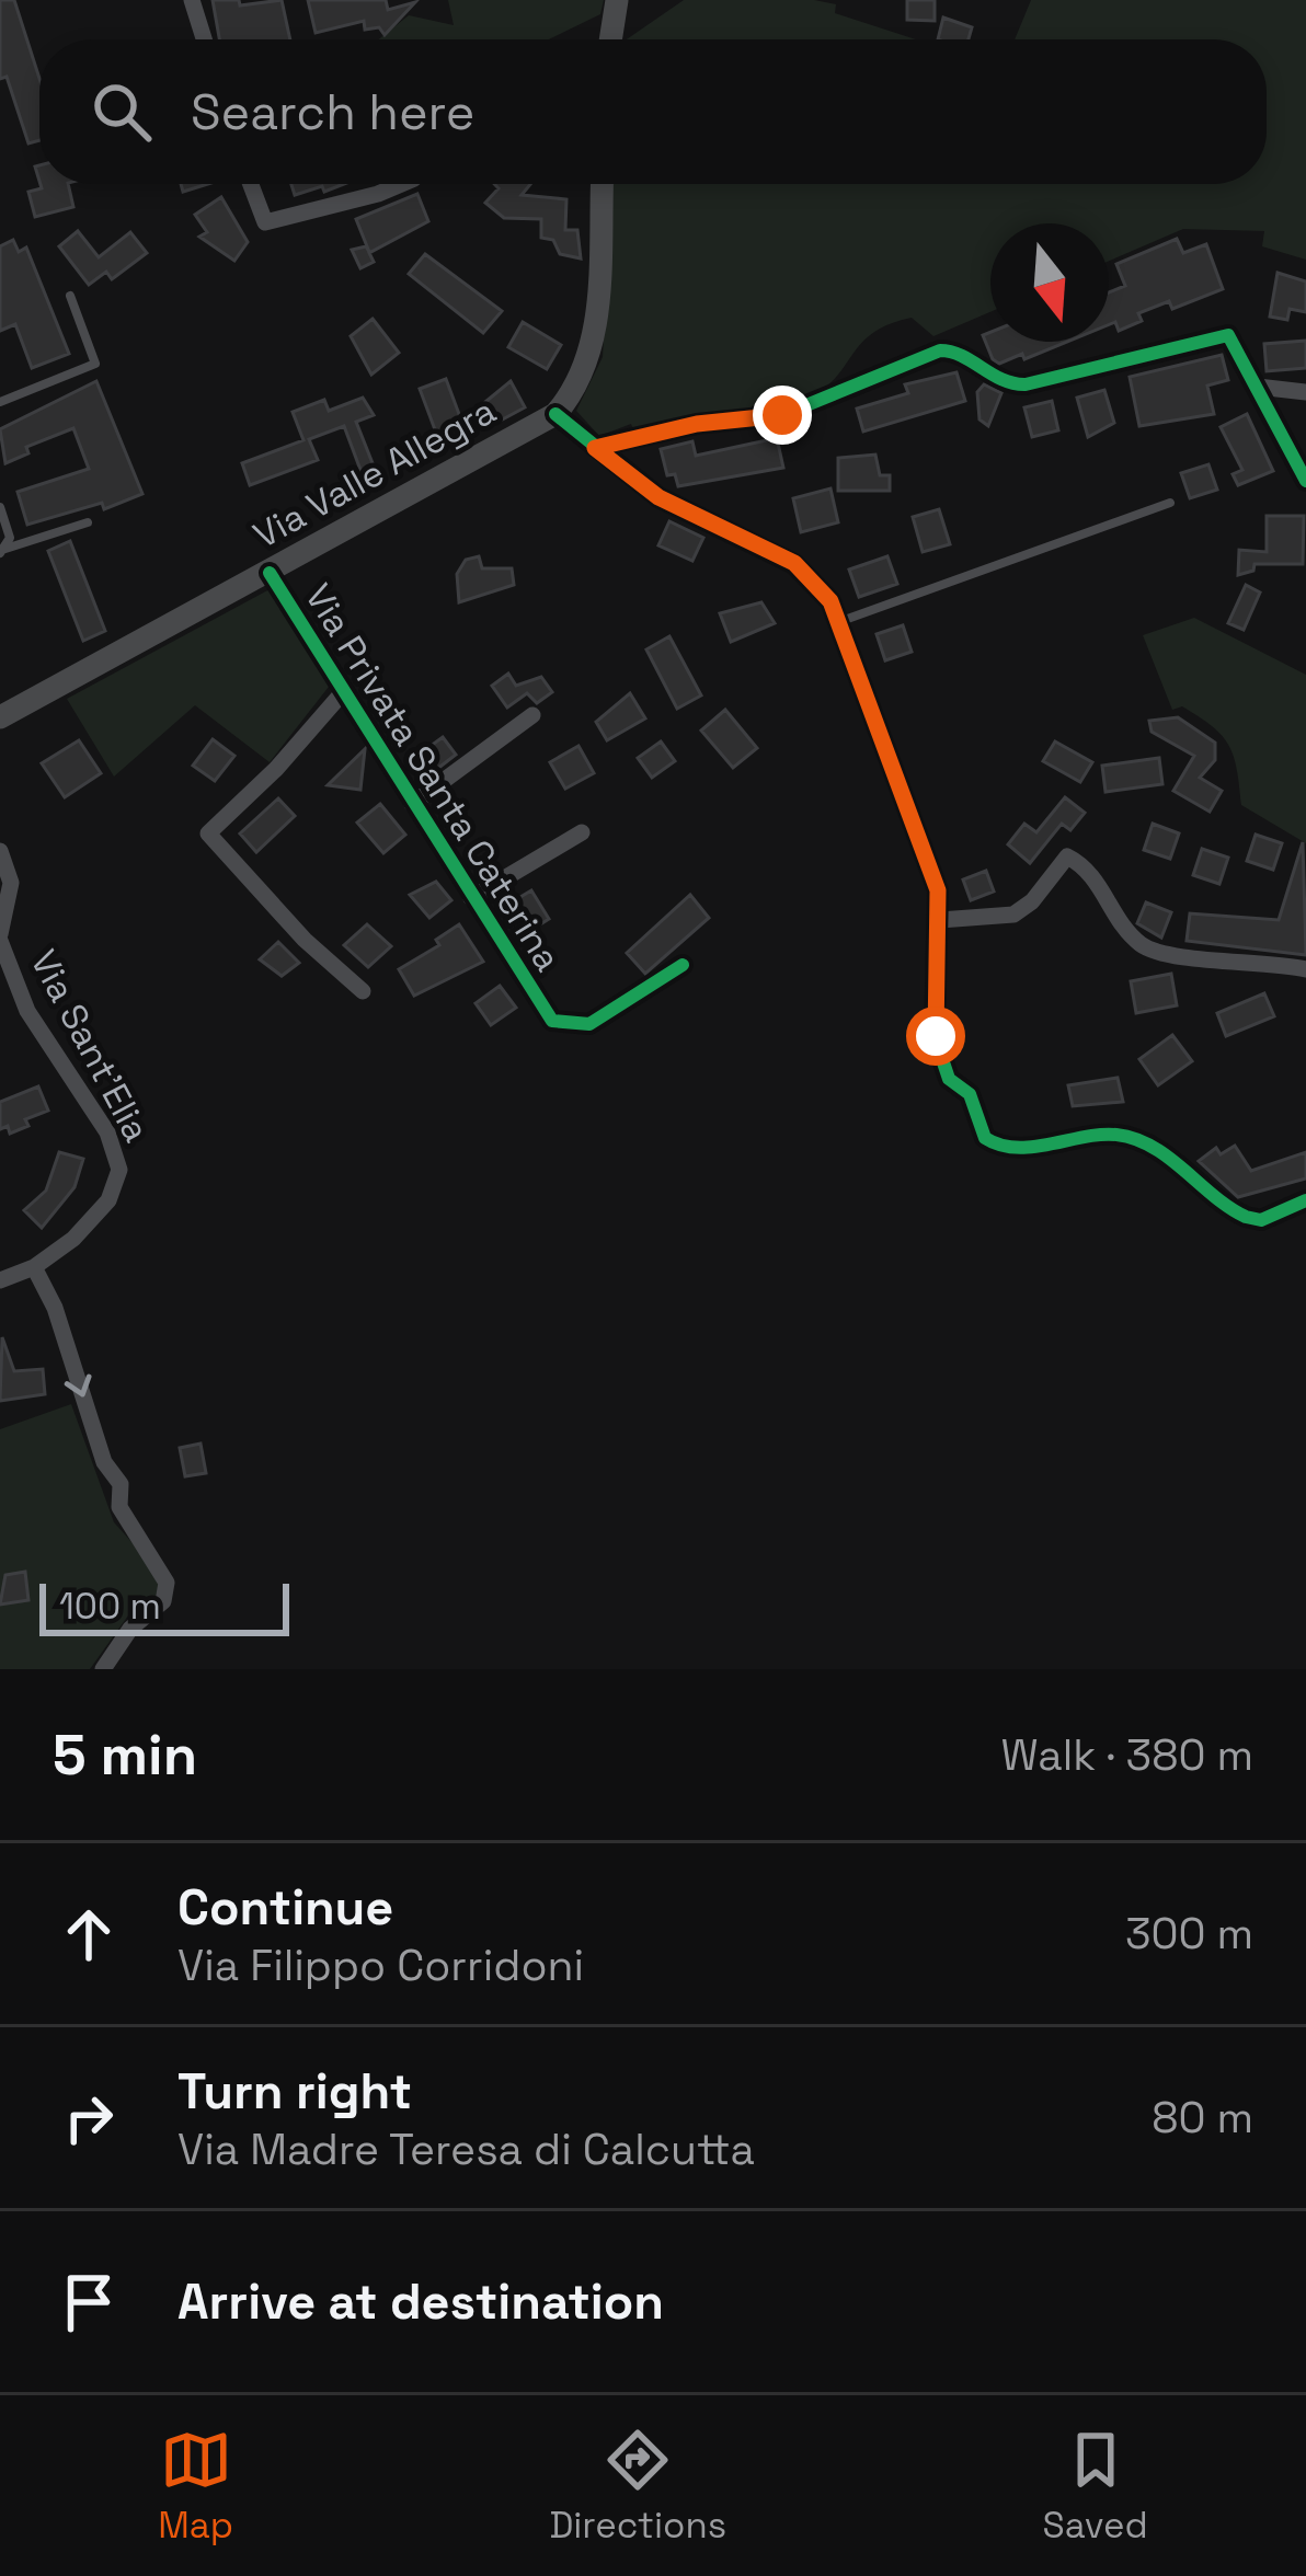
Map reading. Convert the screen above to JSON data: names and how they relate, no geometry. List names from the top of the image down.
{
  "streets": {
    "main road": ["Via Valle Allegra"],
    "street": ["Via Privata Santa Caterina", "Via Sant'Elia"]
  },
  "crossings": [
    ["Via Valle Allegra", "Via Privata Santa Caterina"]
  ],
  "scale_bar": "100 m",
  "north": "bottom",
  "page": {
    "search": "Search here",
    "scale": "100 m",
    "heading": ["5 min", "Walk · 380 m"],
    "list": [
      ["Continue", "Via Filippo Corridoni", "300 m"],
      ["Turn right", "Via Madre Teresa di Calcutta", "80 m"],
      "Arrive at destination"
    ],
    "nav": ["Map", "Directions", "Saved"]
  }
}
